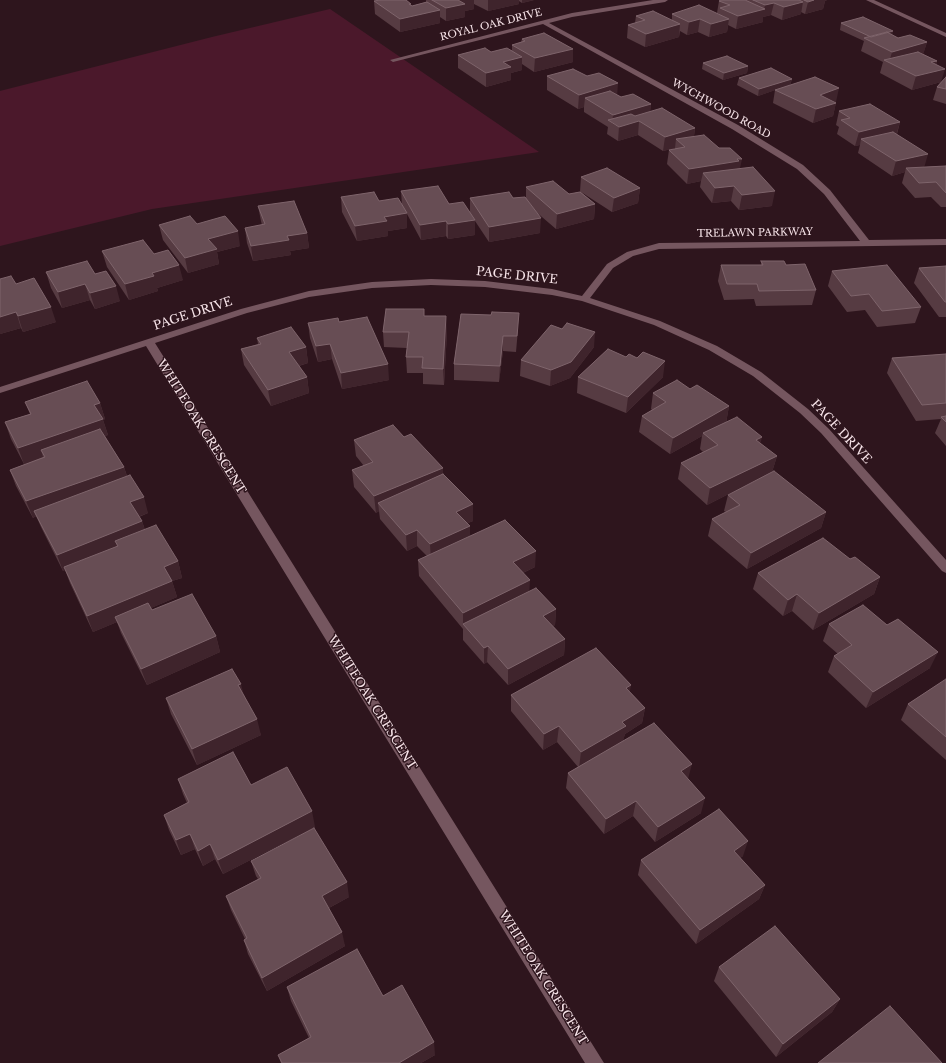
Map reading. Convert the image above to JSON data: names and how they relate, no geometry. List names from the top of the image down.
{
  "streets": {
    "street": [
      "ROYAL OAK DRIVE",
      "WYCHWOOD ROAD",
      "TRELAWN PARKWAY",
      "PAGE DRIVE",
      "WHITEOAK CRESCENT"
    ]
  },
  "crossings": [
    ["ROYAL OAK DRIVE", "WYCHWOOD ROAD"],
    ["WYCHWOOD ROAD", "TRELAWN PARKWAY"],
    ["TRELAWN PARKWAY", "PAGE DRIVE"],
    ["PAGE DRIVE", "WHITEOAK CRESCENT"]
  ]
}
